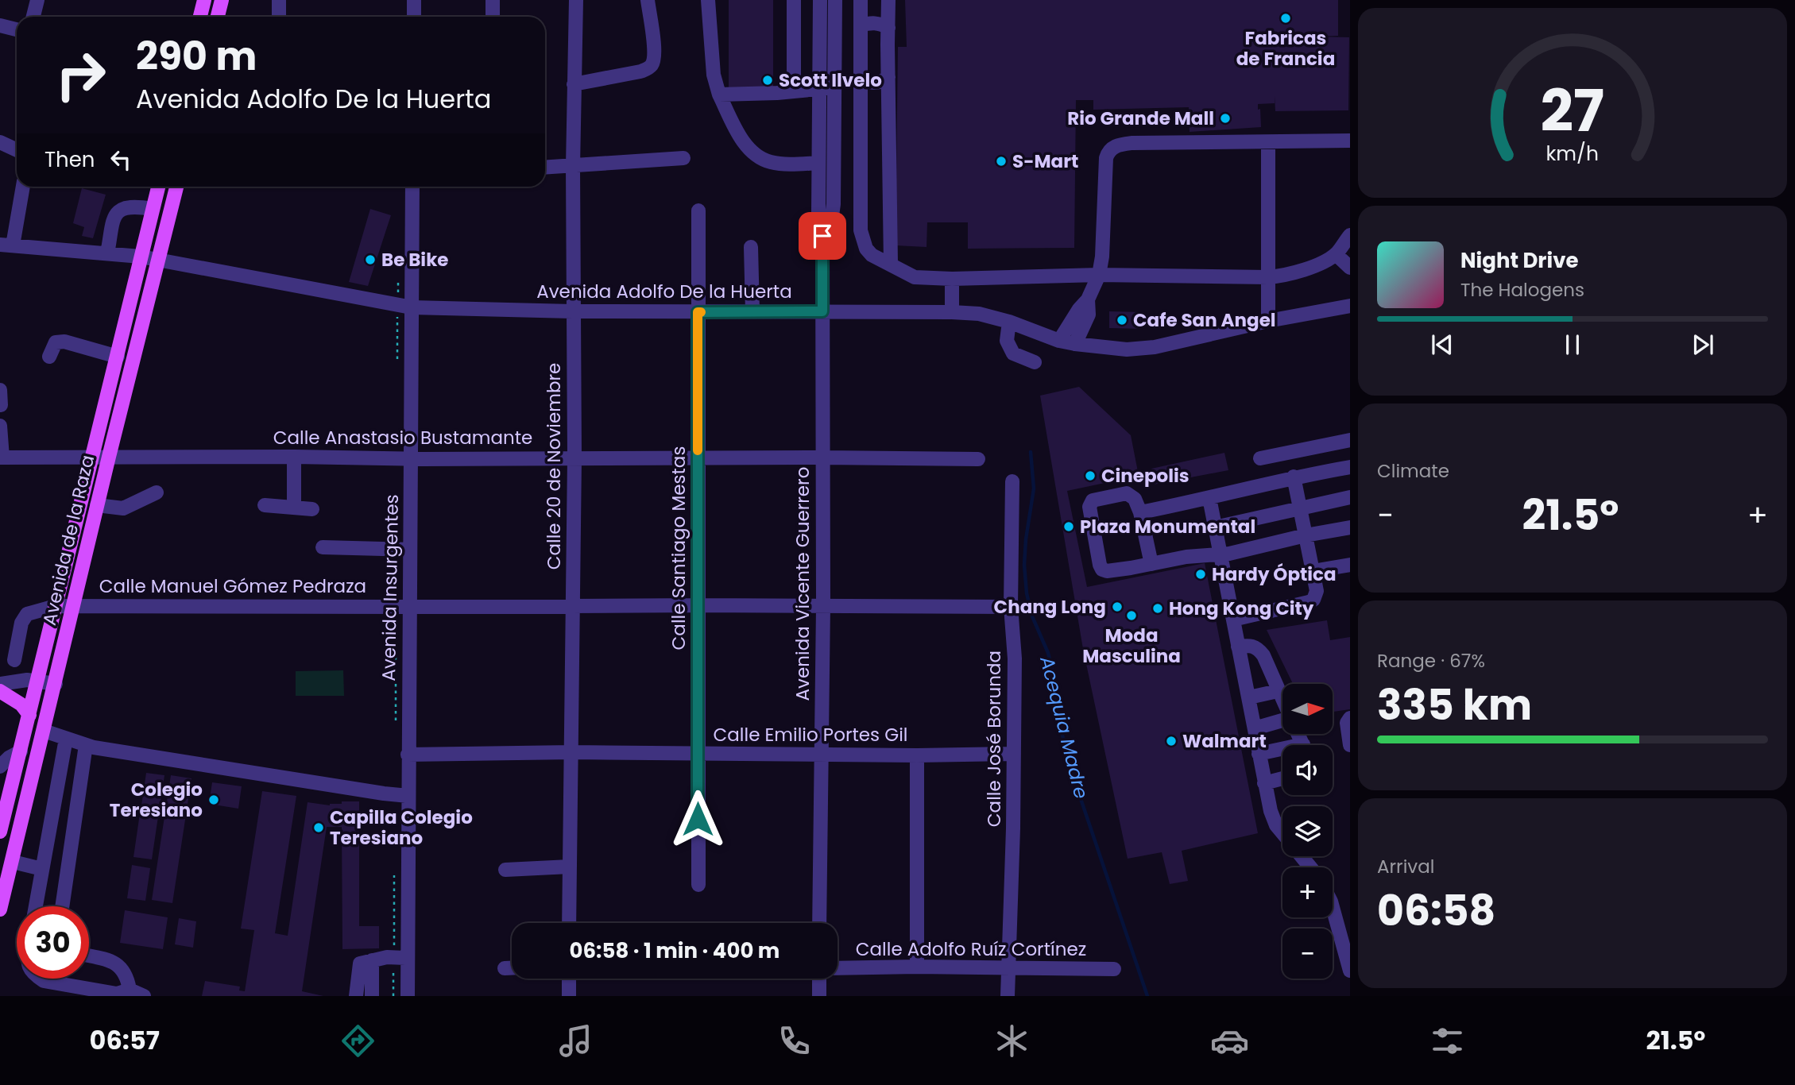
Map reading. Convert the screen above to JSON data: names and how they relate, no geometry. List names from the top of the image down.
{
  "streets": {
    "main road": ["Avenida de la Raza"],
    "street": [
      "Avenida Adolfo De la Huerta",
      "Calle Anastasio Bustamante",
      "Calle 20 de Noviembre",
      "Calle Santiago Mestas",
      "Avenida Vicente Guerrero",
      "Calle Manuel Gómez Pedraza",
      "Avenida Insurgentes",
      "Calle Emilio Portes Gil",
      "Calle José Borunda",
      "Calle Adolfo Ruíz Cortínez"
    ]
  },
  "crossings": [
    ["Avenida Adolfo De la Huerta", "Calle 20 de Noviembre"],
    ["Avenida Adolfo De la Huerta", "Avenida de la Raza"],
    ["Avenida Adolfo De la Huerta", "Calle Santiago Mestas"],
    ["Avenida Adolfo De la Huerta", "Avenida Vicente Guerrero"],
    ["Avenida Adolfo De la Huerta", "Avenida Insurgentes"],
    ["Calle Anastasio Bustamante", "Calle 20 de Noviembre"],
    ["Calle Anastasio Bustamante", "Avenida de la Raza"],
    ["Calle Anastasio Bustamante", "Calle Santiago Mestas"],
    ["Calle Anastasio Bustamante", "Avenida Vicente Guerrero"],
    ["Calle Anastasio Bustamante", "Avenida Insurgentes"],
    ["Calle 20 de Noviembre", "Calle Manuel Gómez Pedraza"],
    ["Calle 20 de Noviembre", "Calle Emilio Portes Gil"],
    ["Avenida de la Raza", "Calle Manuel Gómez Pedraza"],
    ["Calle Santiago Mestas", "Calle Manuel Gómez Pedraza"],
    ["Calle Santiago Mestas", "Calle Emilio Portes Gil"],
    ["Avenida Vicente Guerrero", "Calle Manuel Gómez Pedraza"],
    ["Avenida Vicente Guerrero", "Calle Emilio Portes Gil"],
    ["Calle Manuel Gómez Pedraza", "Avenida Insurgentes"],
    ["Calle Manuel Gómez Pedraza", "Calle José Borunda"],
    ["Avenida Insurgentes", "Calle Emilio Portes Gil"],
    ["Calle Emilio Portes Gil", "Calle José Borunda"],
    ["Calle José Borunda", "Calle Adolfo Ruíz Cortínez"]
  ],
  "water": ["Acequia Madre"],
  "places": [
    "Fabricas de Francia",
    "Scott Ilvelo",
    "Rio Grande Mall",
    "S-Mart",
    "Be Bike",
    "Cafe San Angel",
    "Cinepolis",
    "Plaza Monumental",
    "Hardy Óptica",
    "Chang Long",
    "Hong Kong City",
    "Moda Masculina",
    "Walmart",
    "Colegio Teresiano",
    "Capilla Colegio Teresiano"
  ],
  "north": "right",
  "page": {
    "turn": ["290 m", "Avenida Adolfo De la Huerta"],
    "then": "Then",
    "song": ["Night Drive", "The Halogens"],
    "tile": [
      "Climate",
      ["Range · 67%", "335 km"],
      ["Arrival", "06:58"]
    ],
    "heat": ["−", "21.5°", "+"],
    "map_buttons": ["+", "−"],
    "limit": "30",
    "trip": "06:58 · 1 min · 400 m",
    "tabs": ["06:57", "21.5°"],
    "gauge": ["27", "km/h"]
  }
}
